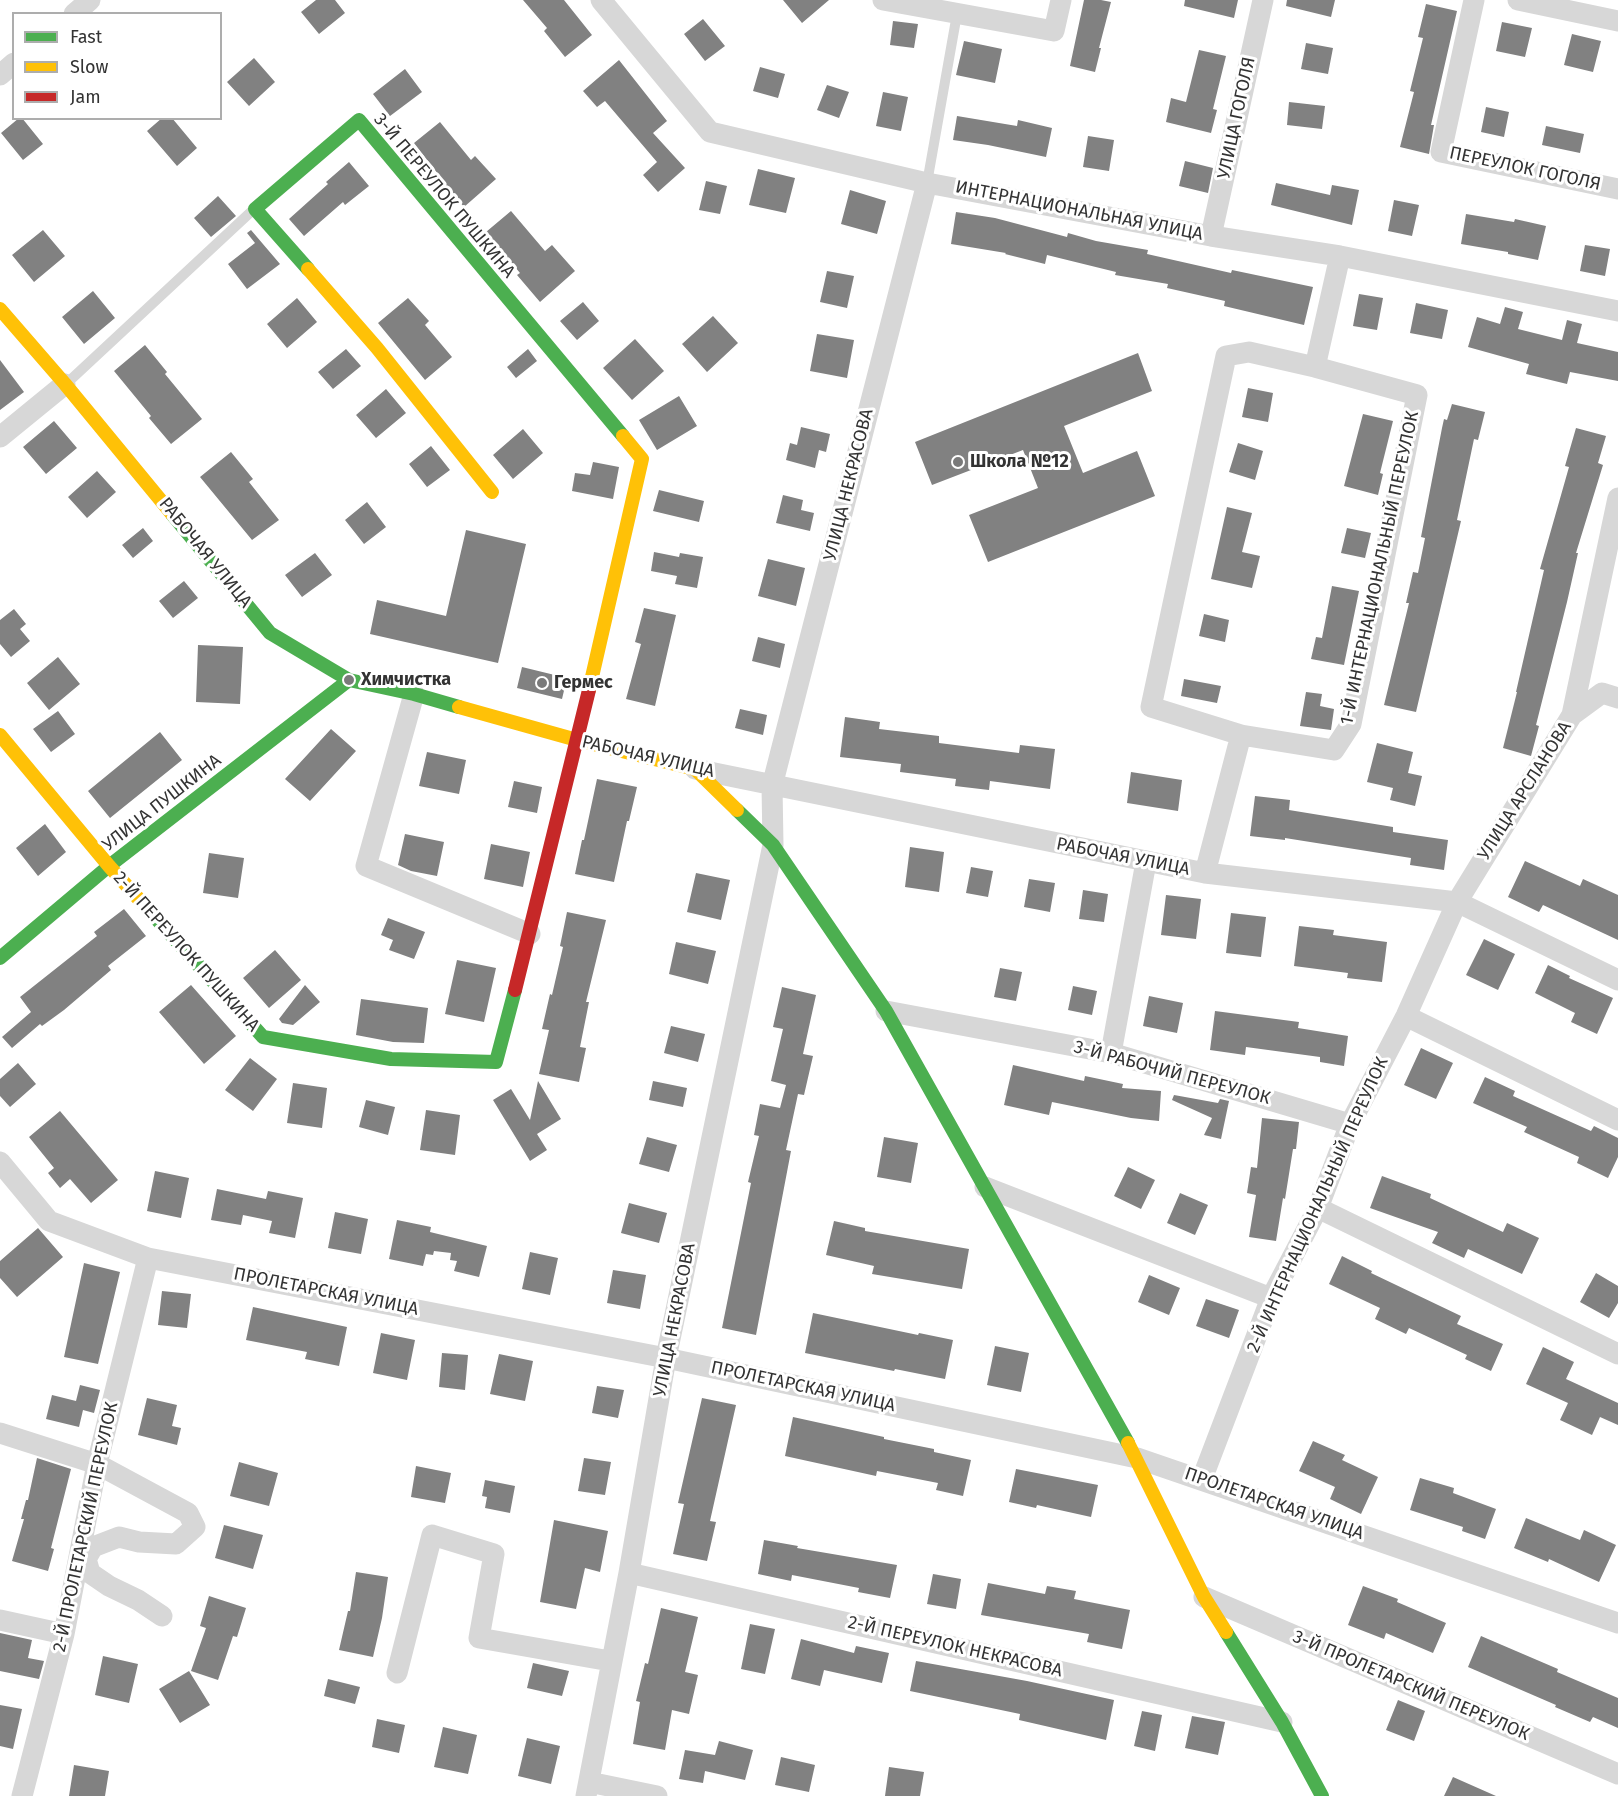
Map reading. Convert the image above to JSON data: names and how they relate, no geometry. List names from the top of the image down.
{
  "streets": {
    "street": [
      "УЛИЦА ГОГОЛЯ",
      "ПЕРЕУЛОК ГОГОЛЯ",
      "3-Й ПЕРЕУЛОК ПУШКИНА",
      "ИНТЕРНАЦИОНАЛЬНАЯ УЛИЦА",
      "УЛИЦА НЕКРАСОВА",
      "РАБОЧАЯ УЛИЦА",
      "1-Й ИНТЕРНАЦИОНАЛЬНЫЙ ПЕРЕУЛОК",
      "УЛИЦА АРСЛАНОВА",
      "УЛИЦА ПУШКИНА",
      "2-Й ПЕРЕУЛОК ПУШКИНА",
      "3-Й РАБОЧИЙ ПЕРЕУЛОК",
      "2-Й ИНТЕРНАЦИОНАЛЬНЫЙ ПЕРЕУЛОК",
      "ПРОЛЕТАРСКАЯ УЛИЦА",
      "2-Й ПРОЛЕТАРСКИЙ ПЕРЕУЛОК",
      "2-Й ПЕРЕУЛОК НЕКРАСОВА",
      "3-Й ПРОЛЕТАРСКИЙ ПЕРЕУЛОК"
    ]
  },
  "crossings": [
    ["УЛИЦА ГОГОЛЯ", "ИНТЕРНАЦИОНАЛЬНАЯ УЛИЦА"],
    ["3-Й ПЕРЕУЛОК ПУШКИНА", "РАБОЧАЯ УЛИЦА"],
    ["3-Й ПЕРЕУЛОК ПУШКИНА", "2-Й ПЕРЕУЛОК ПУШКИНА"],
    ["ИНТЕРНАЦИОНАЛЬНАЯ УЛИЦА", "УЛИЦА НЕКРАСОВА"],
    ["УЛИЦА НЕКРАСОВА", "РАБОЧАЯ УЛИЦА"],
    ["УЛИЦА НЕКРАСОВА", "ПРОЛЕТАРСКАЯ УЛИЦА"],
    ["УЛИЦА НЕКРАСОВА", "2-Й ПЕРЕУЛОК НЕКРАСОВА"],
    ["РАБОЧАЯ УЛИЦА", "УЛИЦА АРСЛАНОВА"],
    ["РАБОЧАЯ УЛИЦА", "УЛИЦА ПУШКИНА"],
    ["РАБОЧАЯ УЛИЦА", "2-Й ПЕРЕУЛОК ПУШКИНА"],
    ["РАБОЧАЯ УЛИЦА", "2-Й ИНТЕРНАЦИОНАЛЬНЫЙ ПЕРЕУЛОК"],
    ["УЛИЦА АРСЛАНОВА", "2-Й ИНТЕРНАЦИОНАЛЬНЫЙ ПЕРЕУЛОК"],
    ["УЛИЦА ПУШКИНА", "2-Й ПЕРЕУЛОК ПУШКИНА"],
    ["3-Й РАБОЧИЙ ПЕРЕУЛОК", "2-Й ИНТЕРНАЦИОНАЛЬНЫЙ ПЕРЕУЛОК"],
    ["2-Й ИНТЕРНАЦИОНАЛЬНЫЙ ПЕРЕУЛОК", "ПРОЛЕТАРСКАЯ УЛИЦА"],
    ["ПРОЛЕТАРСКАЯ УЛИЦА", "2-Й ПРОЛЕТАРСКИЙ ПЕРЕУЛОК"]
  ],
  "places": ["Школа №12", "Химчистка", "Гермес"],
  "legend": ["Fast", "Slow", "Jam"]
}
